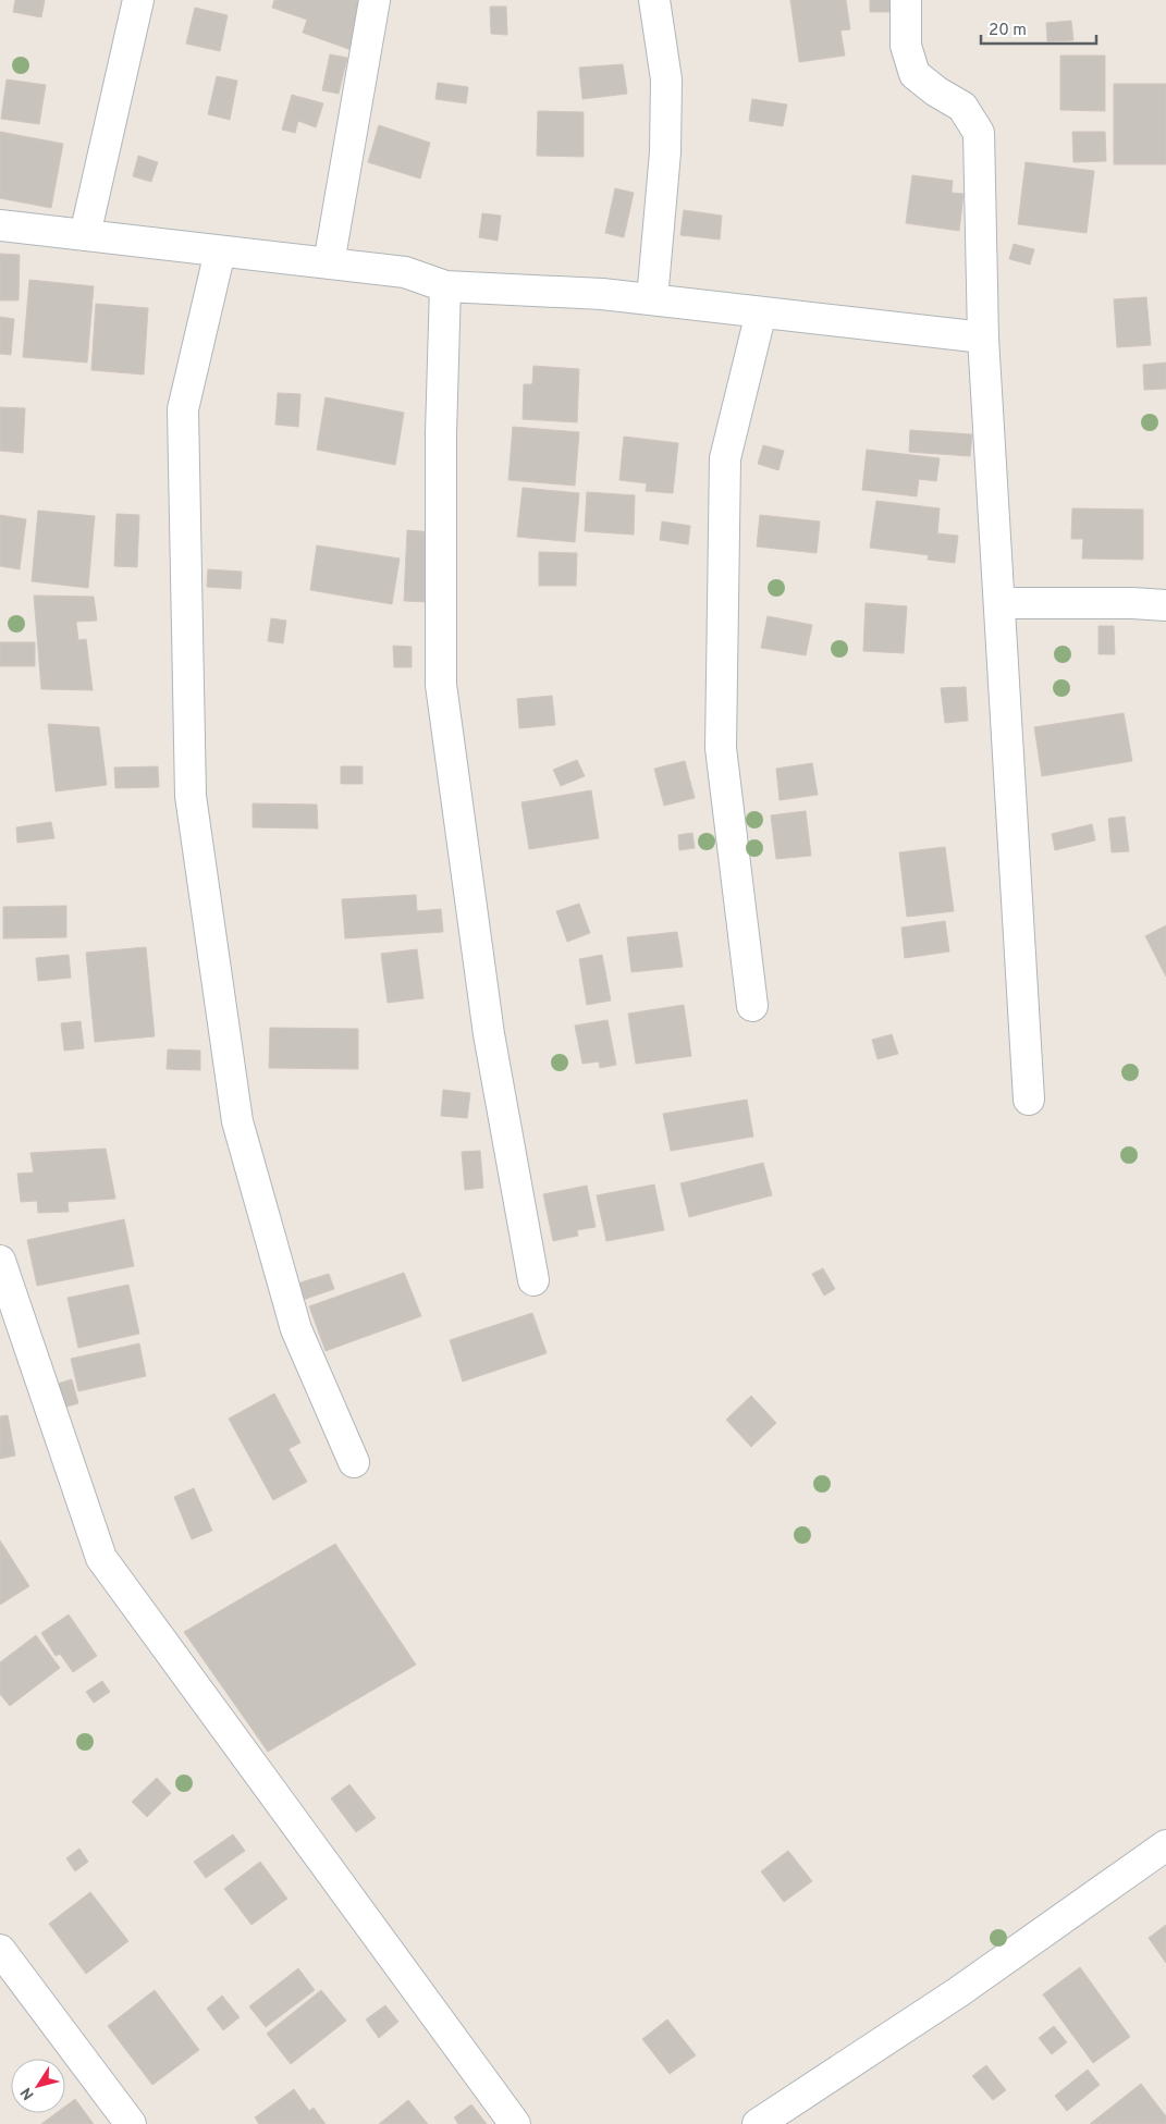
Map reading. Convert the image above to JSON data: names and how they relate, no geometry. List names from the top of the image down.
{
  "scale_bar": "20 m",
  "north": "bottom left"
}
